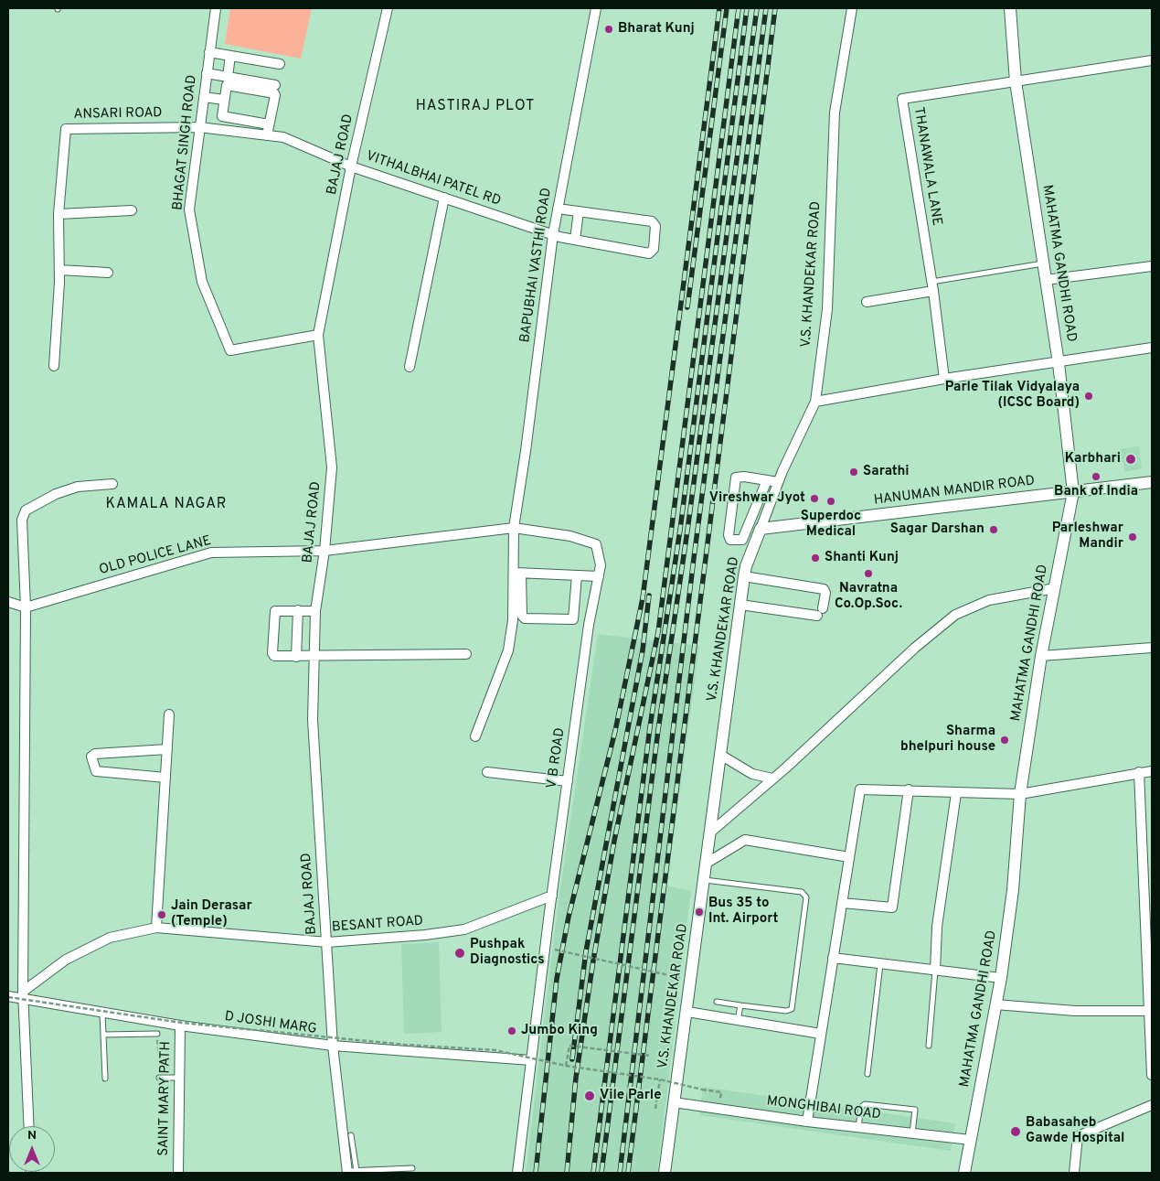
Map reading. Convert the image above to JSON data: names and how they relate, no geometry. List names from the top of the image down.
{
  "streets": {
    "street": [
      "ANSARI ROAD",
      "BHAGAT SINGH ROAD",
      "BAJAJ ROAD",
      "THANAWALA LANE",
      "VITHALBHAI PATEL RD",
      "MAHATMA GANDHI ROAD",
      "BAPUBHAI VASTHI ROAD",
      "V.S. KHANDEKAR ROAD",
      "HANUMAN MANDIR ROAD",
      "OLD POLICE LANE",
      "V B ROAD",
      "BESANT ROAD",
      "D JOSHI MARG",
      "SAINT MARY PATH",
      "MONGHIBAI ROAD"
    ]
  },
  "crossings": [
    ["ANSARI ROAD", "BHAGAT SINGH ROAD"],
    ["ANSARI ROAD", "VITHALBHAI PATEL RD"],
    ["BHAGAT SINGH ROAD", "BAJAJ ROAD"],
    ["BHAGAT SINGH ROAD", "VITHALBHAI PATEL RD"],
    ["BAJAJ ROAD", "VITHALBHAI PATEL RD"],
    ["BAJAJ ROAD", "OLD POLICE LANE"],
    ["BAJAJ ROAD", "BESANT ROAD"],
    ["BAJAJ ROAD", "D JOSHI MARG"],
    ["THANAWALA LANE", "MAHATMA GANDHI ROAD"],
    ["VITHALBHAI PATEL RD", "BAPUBHAI VASTHI ROAD"],
    ["MAHATMA GANDHI ROAD", "HANUMAN MANDIR ROAD"],
    ["MAHATMA GANDHI ROAD", "MONGHIBAI ROAD"],
    ["BAPUBHAI VASTHI ROAD", "OLD POLICE LANE"],
    ["V.S. KHANDEKAR ROAD", "HANUMAN MANDIR ROAD"],
    ["V.S. KHANDEKAR ROAD", "MONGHIBAI ROAD"],
    ["OLD POLICE LANE", "V B ROAD"],
    ["V B ROAD", "BESANT ROAD"],
    ["V B ROAD", "D JOSHI MARG"],
    ["BESANT ROAD", "D JOSHI MARG"],
    ["D JOSHI MARG", "SAINT MARY PATH"]
  ],
  "districts": ["HASTIRAJ PLOT", "KAMALA NAGAR"],
  "places": [
    "Bharat Kunj",
    "Parle Tilak Vidyalaya (ICSC Board)",
    "Karbhari",
    "Sarathi",
    "Bank of India",
    "Vireshwar Jyot",
    "Superdoc Medical",
    "Sagar Darshan",
    "Parleshwar Mandir",
    "Shanti Kunj",
    "Navratna Co.Op.Soc.",
    "Sharma bhelpuri house",
    "Bus 35 to Int. Airport",
    "Jain Derasar (Temple)",
    "Pushpak Diagnostics",
    "Jumbo King",
    "Vile Parle",
    "Babasaheb Gawde Hospital"
  ],
  "north": "top"
}
